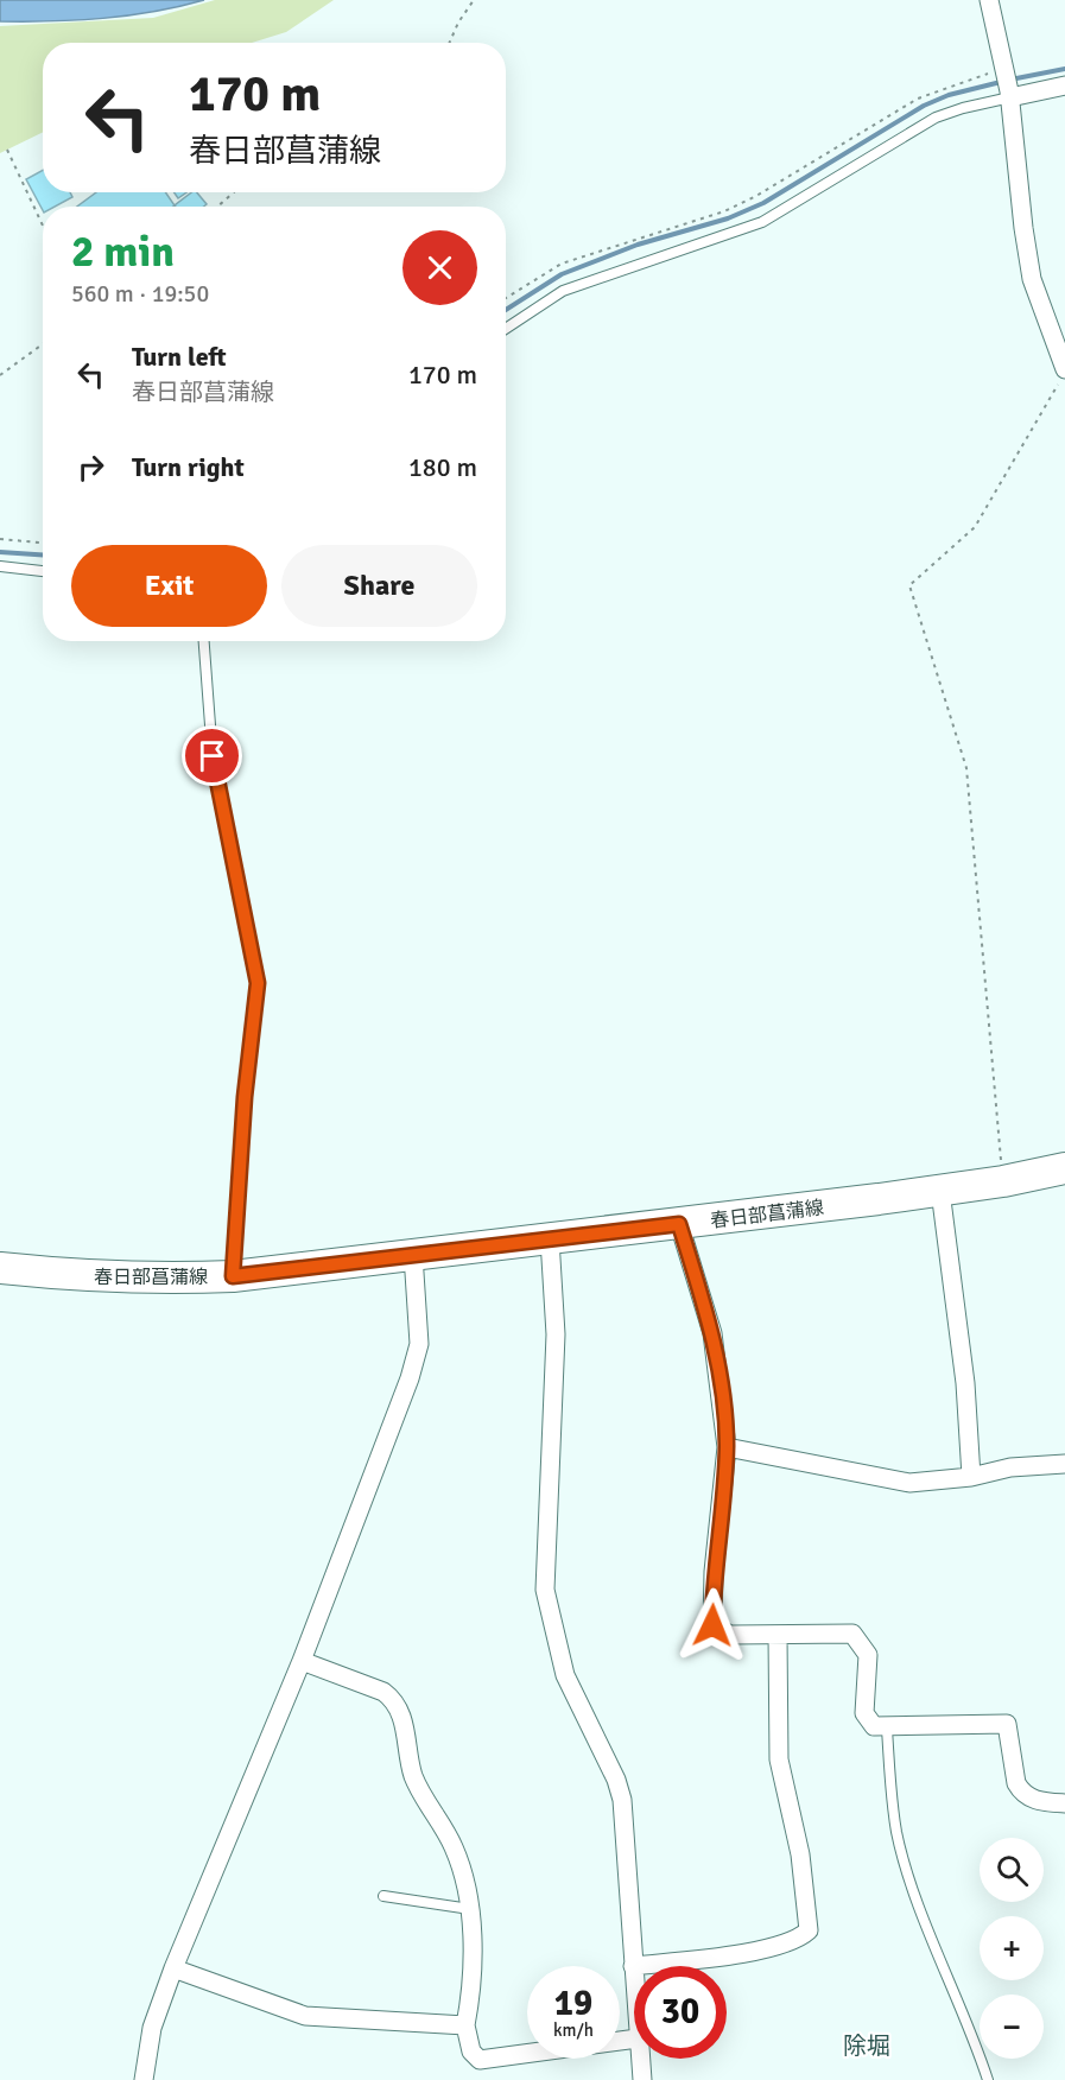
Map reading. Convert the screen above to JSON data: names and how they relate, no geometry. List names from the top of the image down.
{
  "streets": {
    "main road": ["春日部菖蒲線"]
  },
  "districts": ["除堀"],
  "page": {
    "turn": ["170 m", "春日部菖蒲線"],
    "heading": ["2 min", "560 m · 19:50"],
    "list": [
      {
        "name": "Turn left",
        "note": "春日部菖蒲線",
        "value": "170 m"
      },
      {
        "name": "Turn right",
        "value": "180 m"
      }
    ],
    "buttons": ["Exit", "Share"],
    "map_buttons": ["+", "−"],
    "speed": "19 km/h",
    "limit": "30"
  }
}
